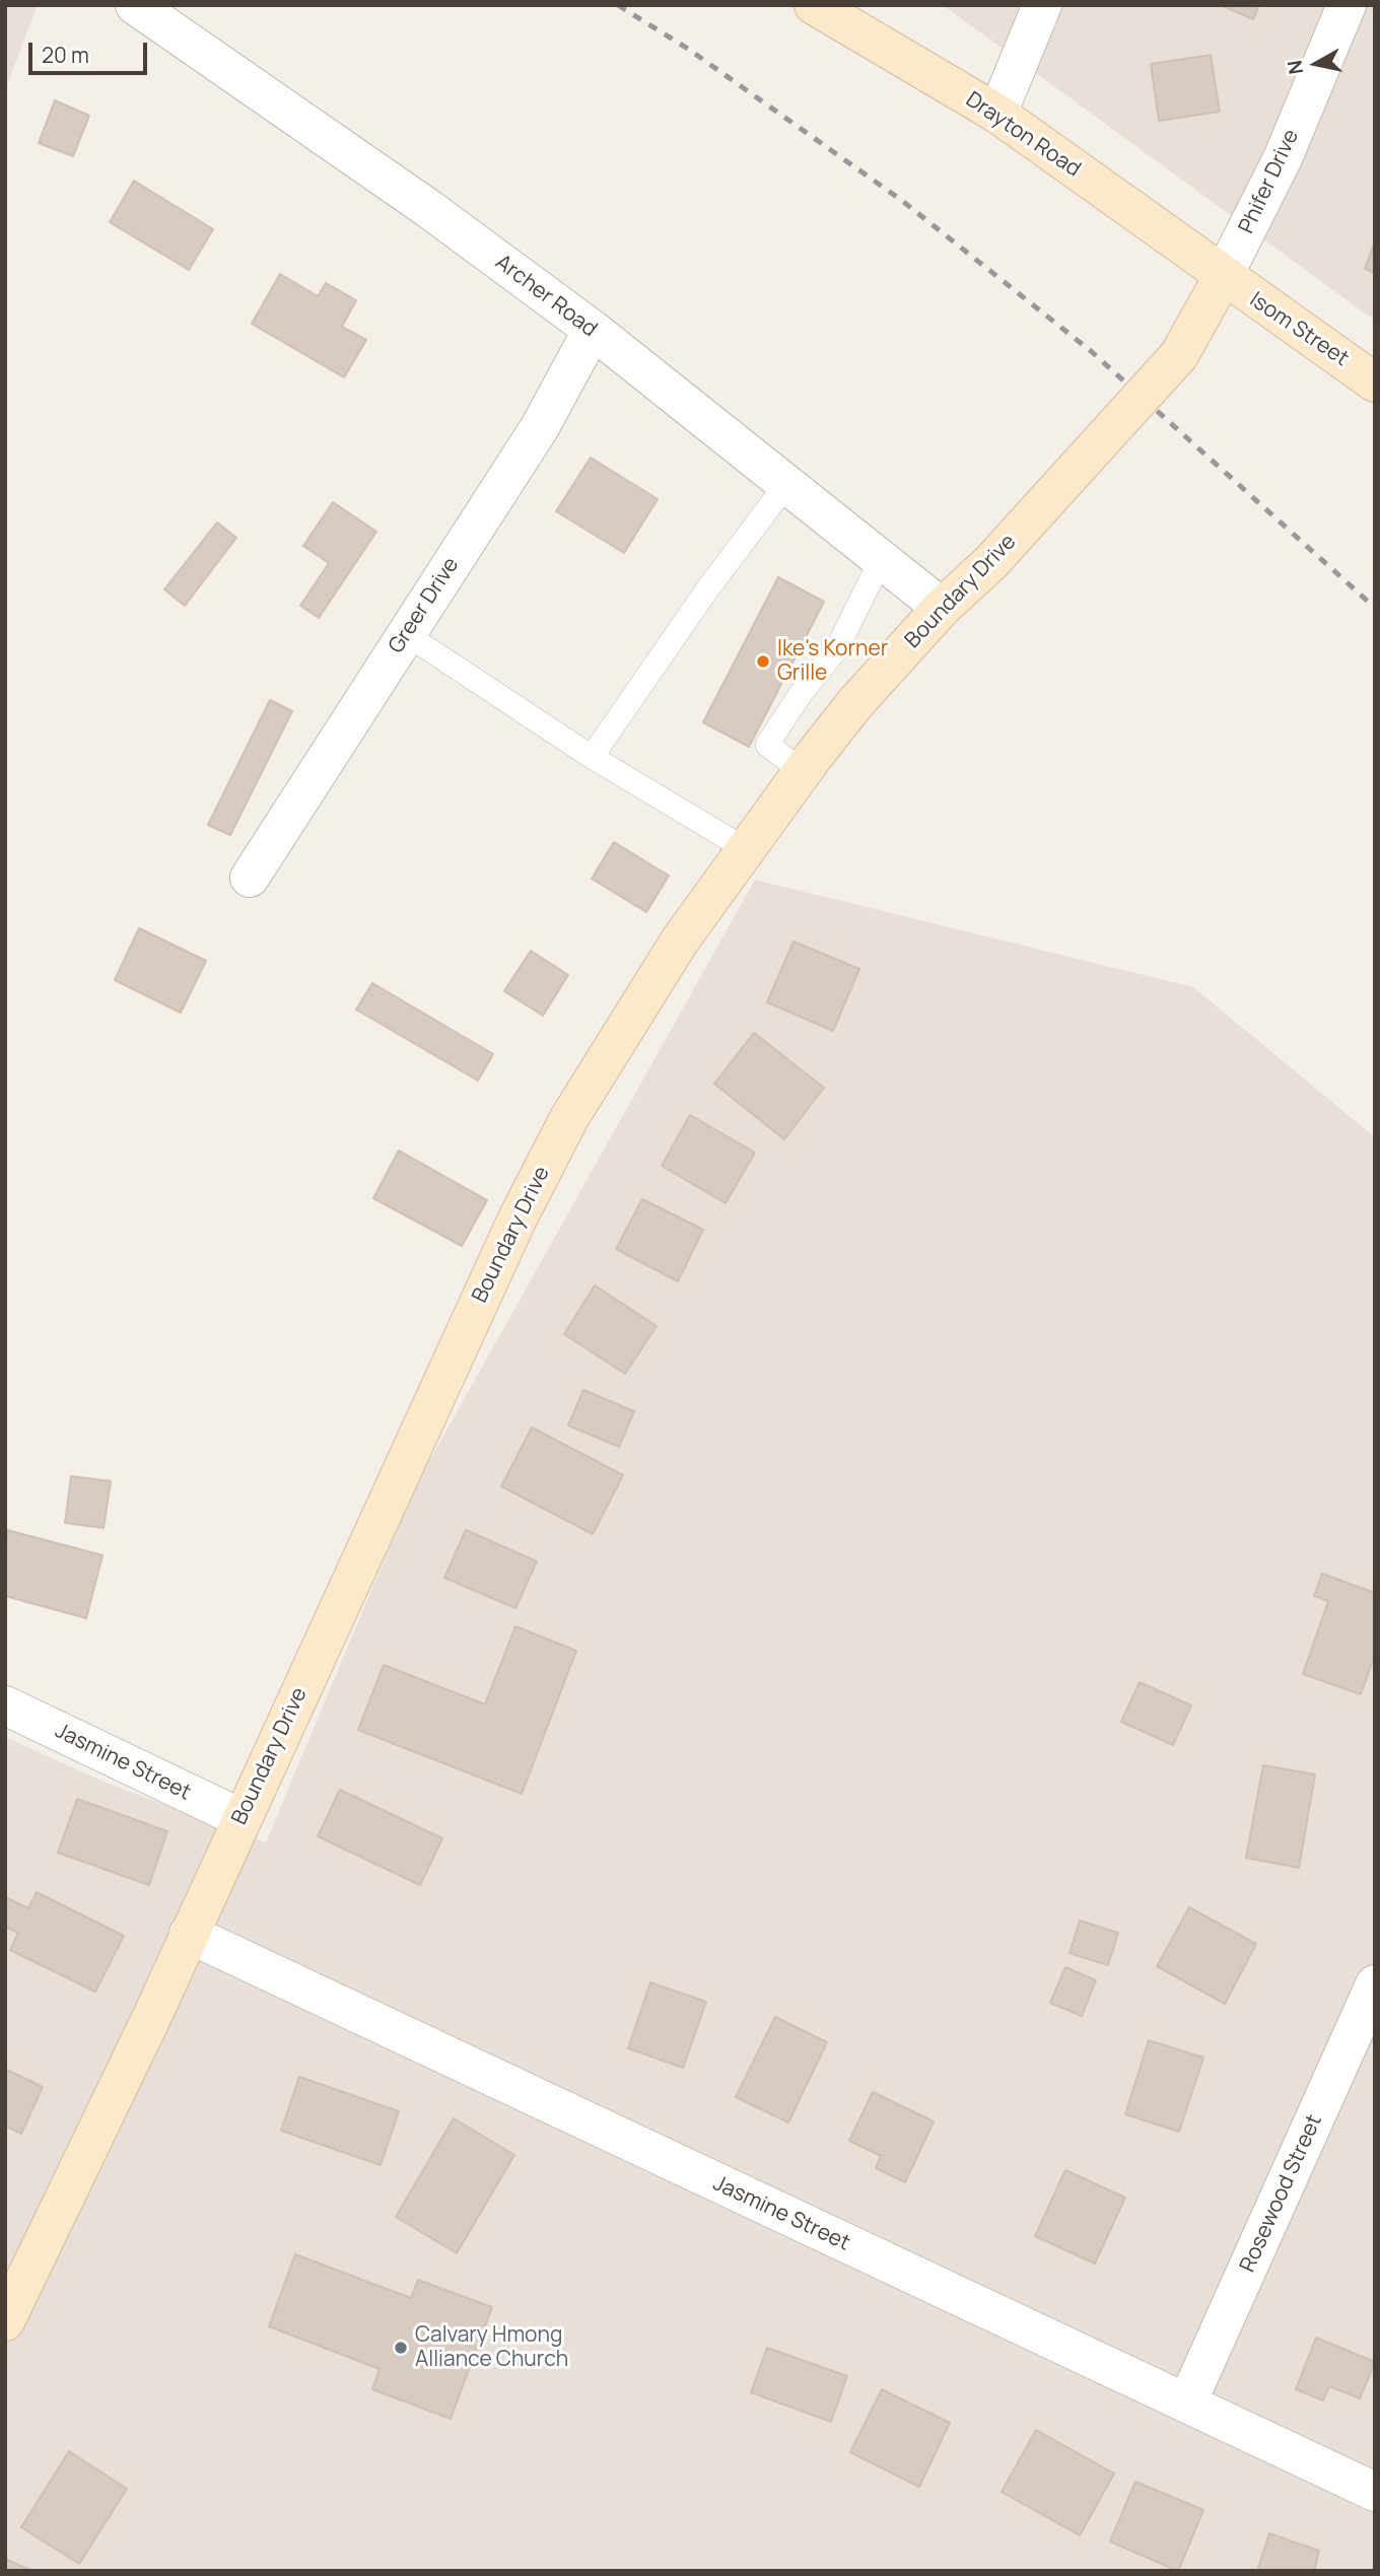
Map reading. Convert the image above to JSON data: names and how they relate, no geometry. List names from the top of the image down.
{
  "streets": {
    "street": [
      "Drayton Road",
      "Phifer Drive",
      "Archer Road",
      "Isom Street",
      "Boundary Drive",
      "Greer Drive",
      "Jasmine Street",
      "Rosewood Street"
    ]
  },
  "crossings": [
    ["Drayton Road", "Phifer Drive"],
    ["Drayton Road", "Isom Street"],
    ["Drayton Road", "Boundary Drive"],
    ["Phifer Drive", "Isom Street"],
    ["Phifer Drive", "Boundary Drive"],
    ["Archer Road", "Boundary Drive"],
    ["Archer Road", "Greer Drive"],
    ["Isom Street", "Boundary Drive"],
    ["Boundary Drive", "Jasmine Street"],
    ["Jasmine Street", "Rosewood Street"]
  ],
  "places": ["Ike's Korner Grille", "Calvary Hmong Alliance Church"],
  "scale_bar": "20 m",
  "north": "left"
}
